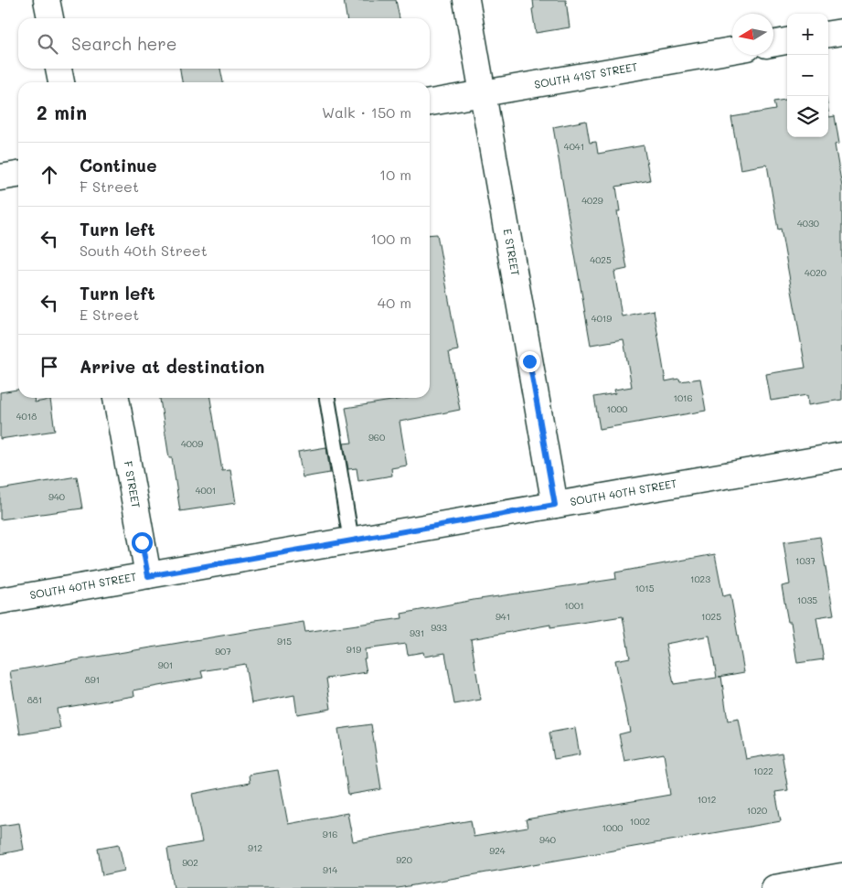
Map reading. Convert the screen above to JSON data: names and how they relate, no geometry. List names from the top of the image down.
{
  "streets": {
    "street": [
      "SOUTH 41ST STREET",
      "E STREET",
      "F STREET",
      "SOUTH 40TH STREET"
    ]
  },
  "crossings": [
    ["SOUTH 41ST STREET", "E STREET"],
    ["E STREET", "SOUTH 40TH STREET"],
    ["F STREET", "SOUTH 40TH STREET"]
  ],
  "house_numbers": [
    "4041",
    "4029",
    "4030",
    "4025",
    "4020",
    "4019",
    "1016",
    "1000",
    "4018",
    "960",
    "4009",
    "4001",
    "940",
    "1037",
    "1023",
    "1015",
    "1035",
    "1001",
    "941",
    "1025",
    "933",
    "931",
    "915",
    "919",
    "907",
    "901",
    "891",
    "881",
    "1022",
    "1012",
    "1020",
    "1002",
    "1000",
    "916",
    "940",
    "912",
    "924",
    "920",
    "902",
    "914"
  ],
  "north": "left",
  "page": {
    "map_buttons": ["+", "−"],
    "search": "Search here",
    "heading": ["2 min", "Walk · 150 m"],
    "list": [
      ["Continue", "F Street", "10 m"],
      ["Turn left", "South 40th Street", "100 m"],
      ["Turn left", "E Street", "40 m"],
      "Arrive at destination"
    ]
  }
}
